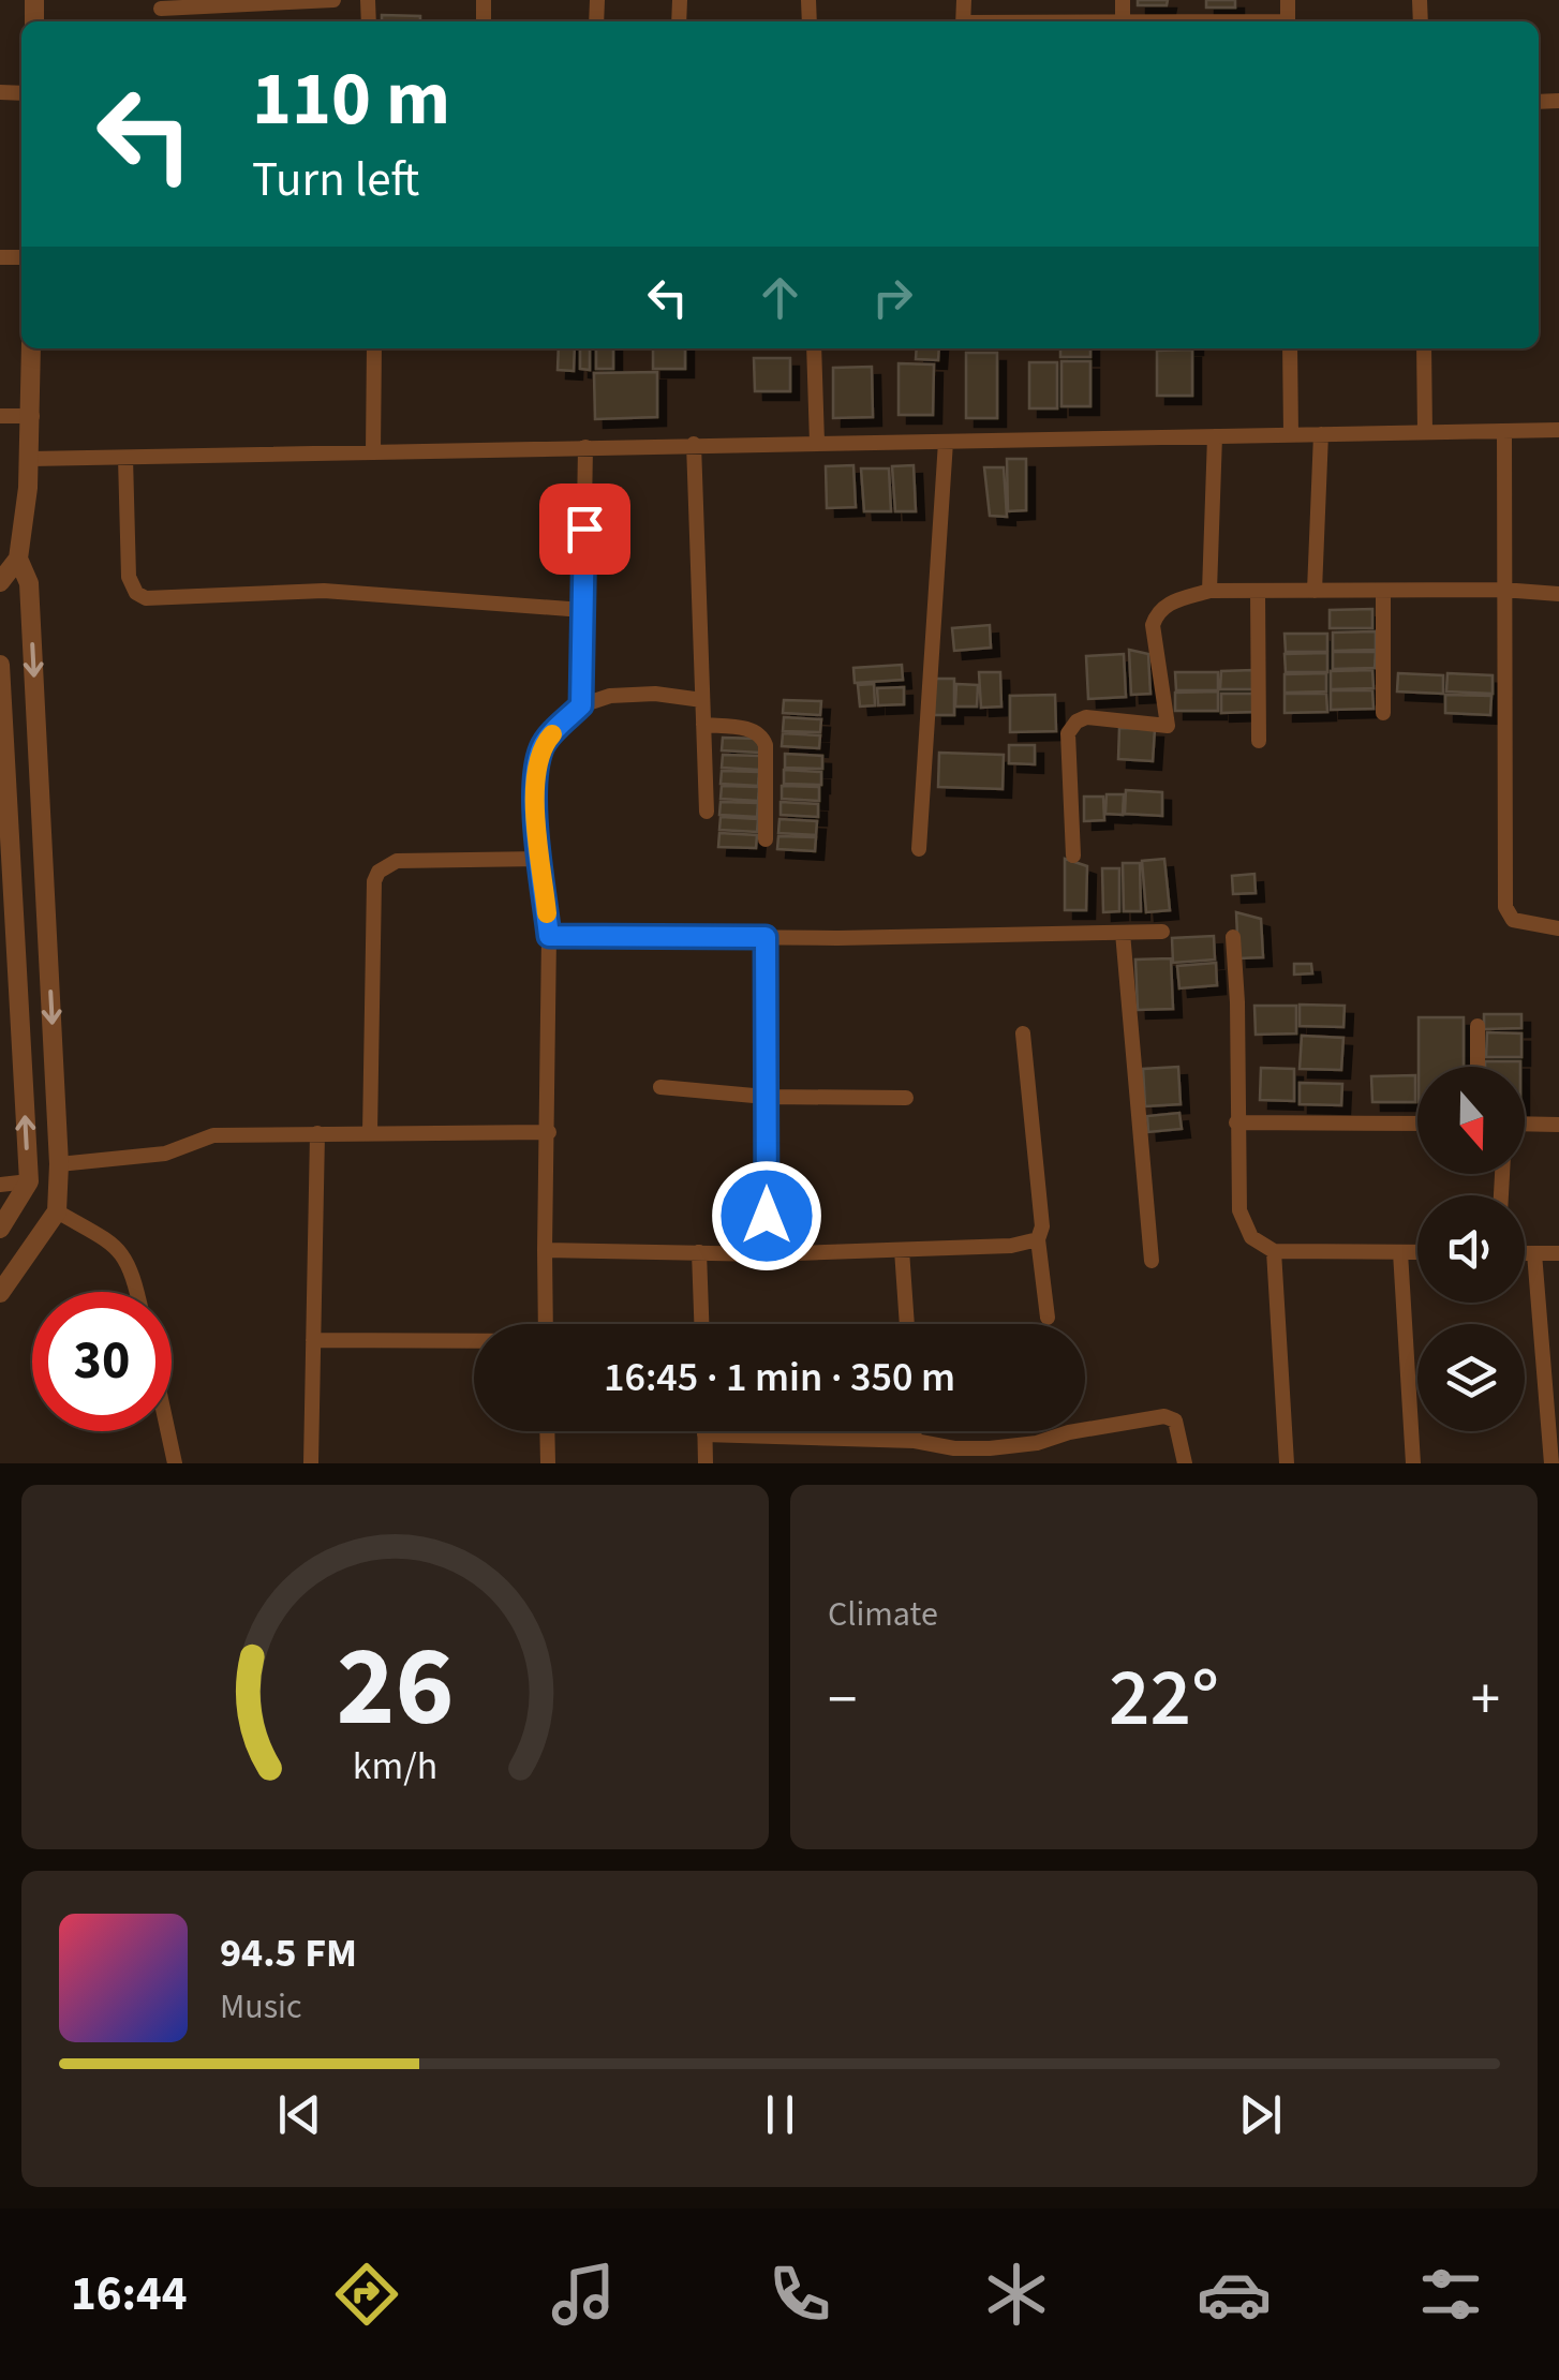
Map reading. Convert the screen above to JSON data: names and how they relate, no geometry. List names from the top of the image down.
{
  "north": "bottom",
  "page": {
    "turn": ["110 m", "Turn left"],
    "limit": "30",
    "trip": "16:45 · 1 min · 350 m",
    "tile": "Climate",
    "heat": ["−", "22°", "+"],
    "song": ["94.5 FM", "Music"],
    "tabs": "16:44",
    "gauge": ["26", "km/h"]
  }
}
